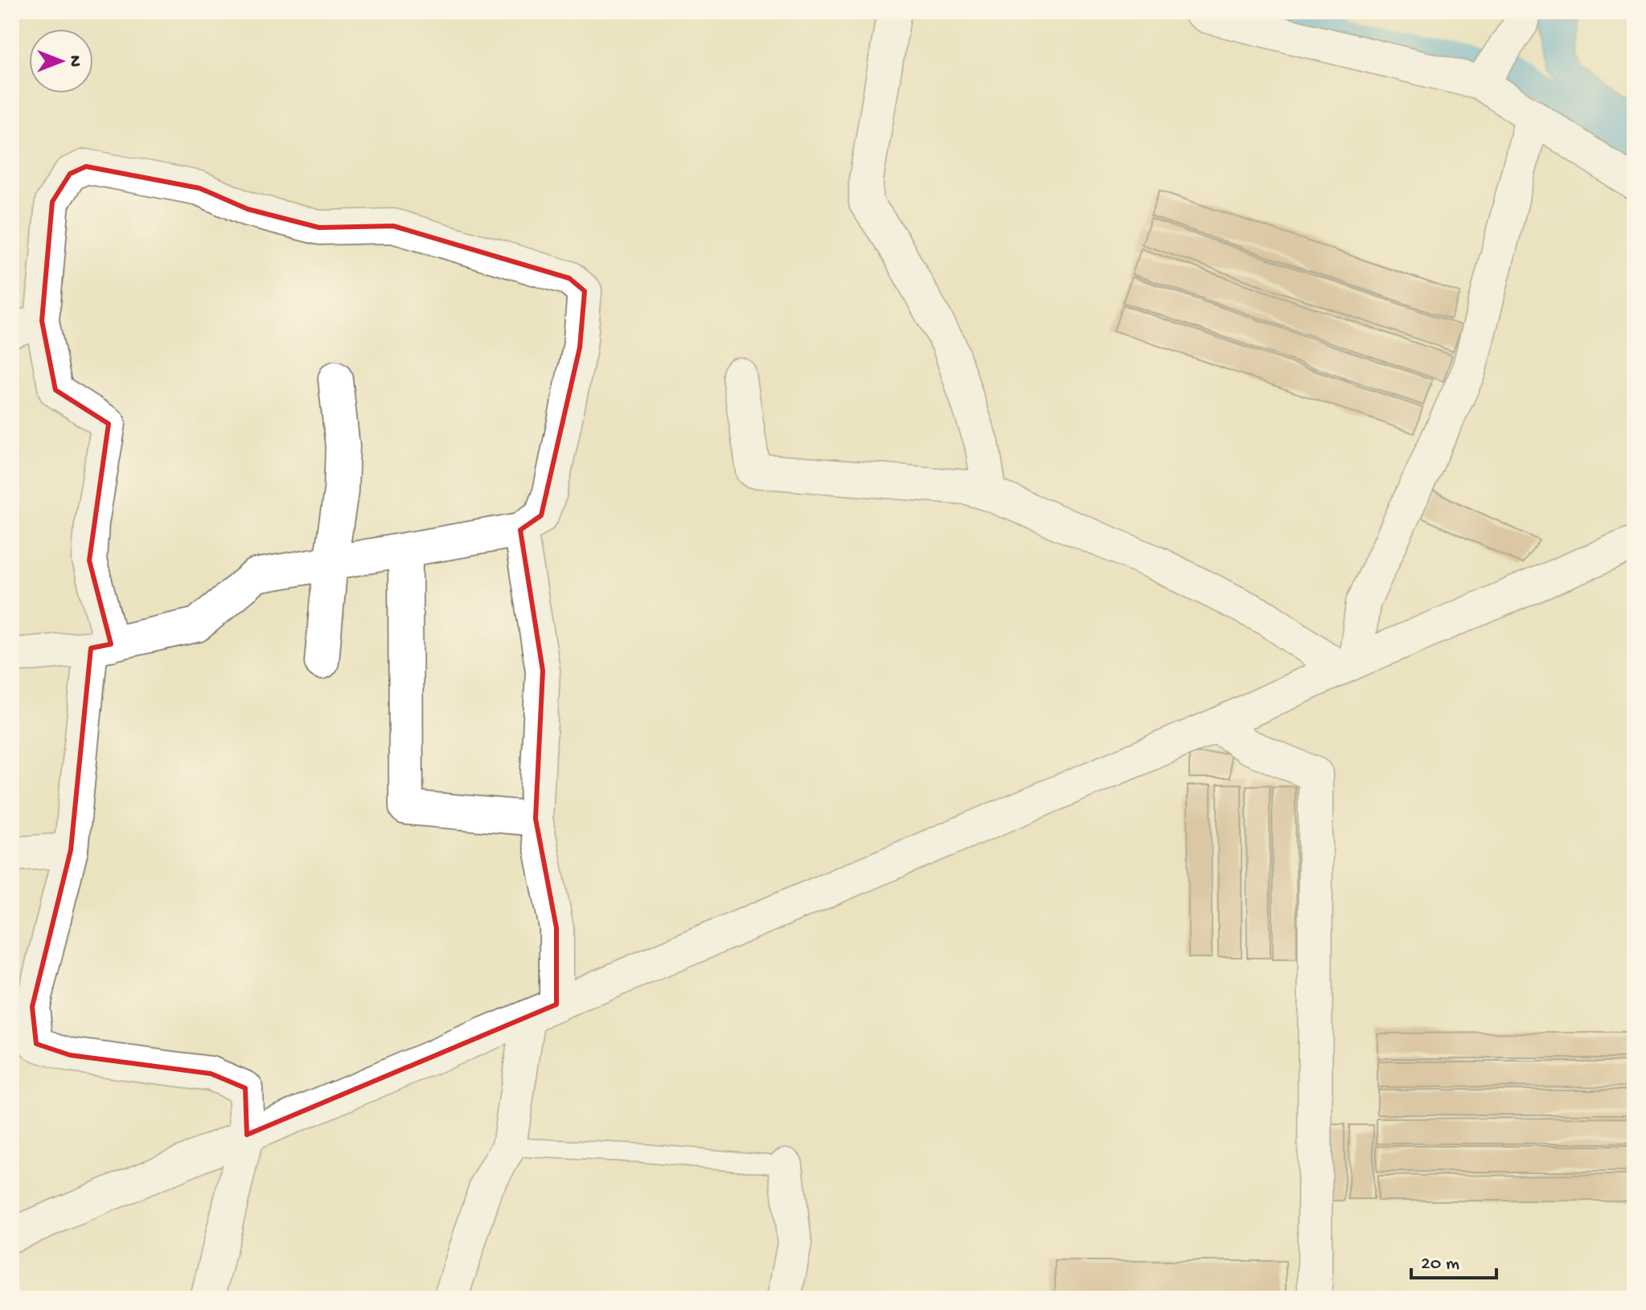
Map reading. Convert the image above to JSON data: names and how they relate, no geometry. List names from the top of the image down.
{
  "scale_bar": "20 m",
  "north": "right"
}
